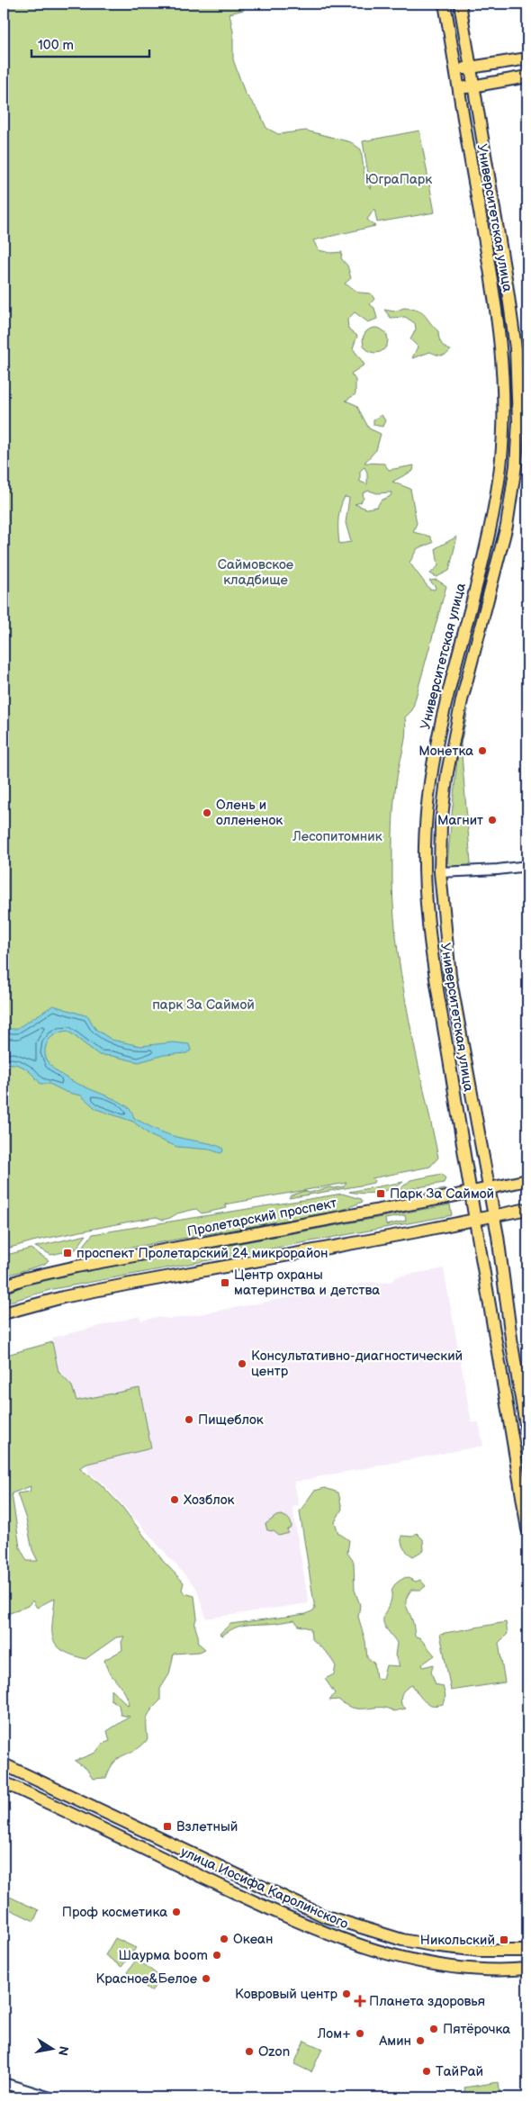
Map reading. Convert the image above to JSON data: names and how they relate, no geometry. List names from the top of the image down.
{
  "streets": {
    "main road": ["Университетская улица", "Пролетарский проспект", "улица Иосифа Каролинского"]
  },
  "crossings": [
    ["Университетская улица", "Пролетарский проспект"]
  ],
  "parks": [
    "ЮграПарк",
    "Саймовское кладбище",
    "Лесопитомник",
    "парк За Саймой"
  ],
  "places": {
    "other": [
      "Монетка",
      "Олень и оллененок",
      "Магнит",
      "Консультативно-диагностический центр",
      "Пищеблок",
      "Хозблок",
      "Проф косметика",
      "Океан",
      "Шаурма boom",
      "Красное&Белое",
      "Ковровый центр",
      "Пятёрочка",
      "Лом+",
      "Амин",
      "Ozon",
      "ТайРай"
    ],
    "transit": [
      "Парк За Саймой",
      "проспект Пролетарский 24 микрорайон",
      "Центр охраны материнства и детства",
      "Взлетный",
      "Никольский"
    ],
    "health": ["Планета здоровья"]
  },
  "scale_bar": "100 m",
  "north": "right"
}
